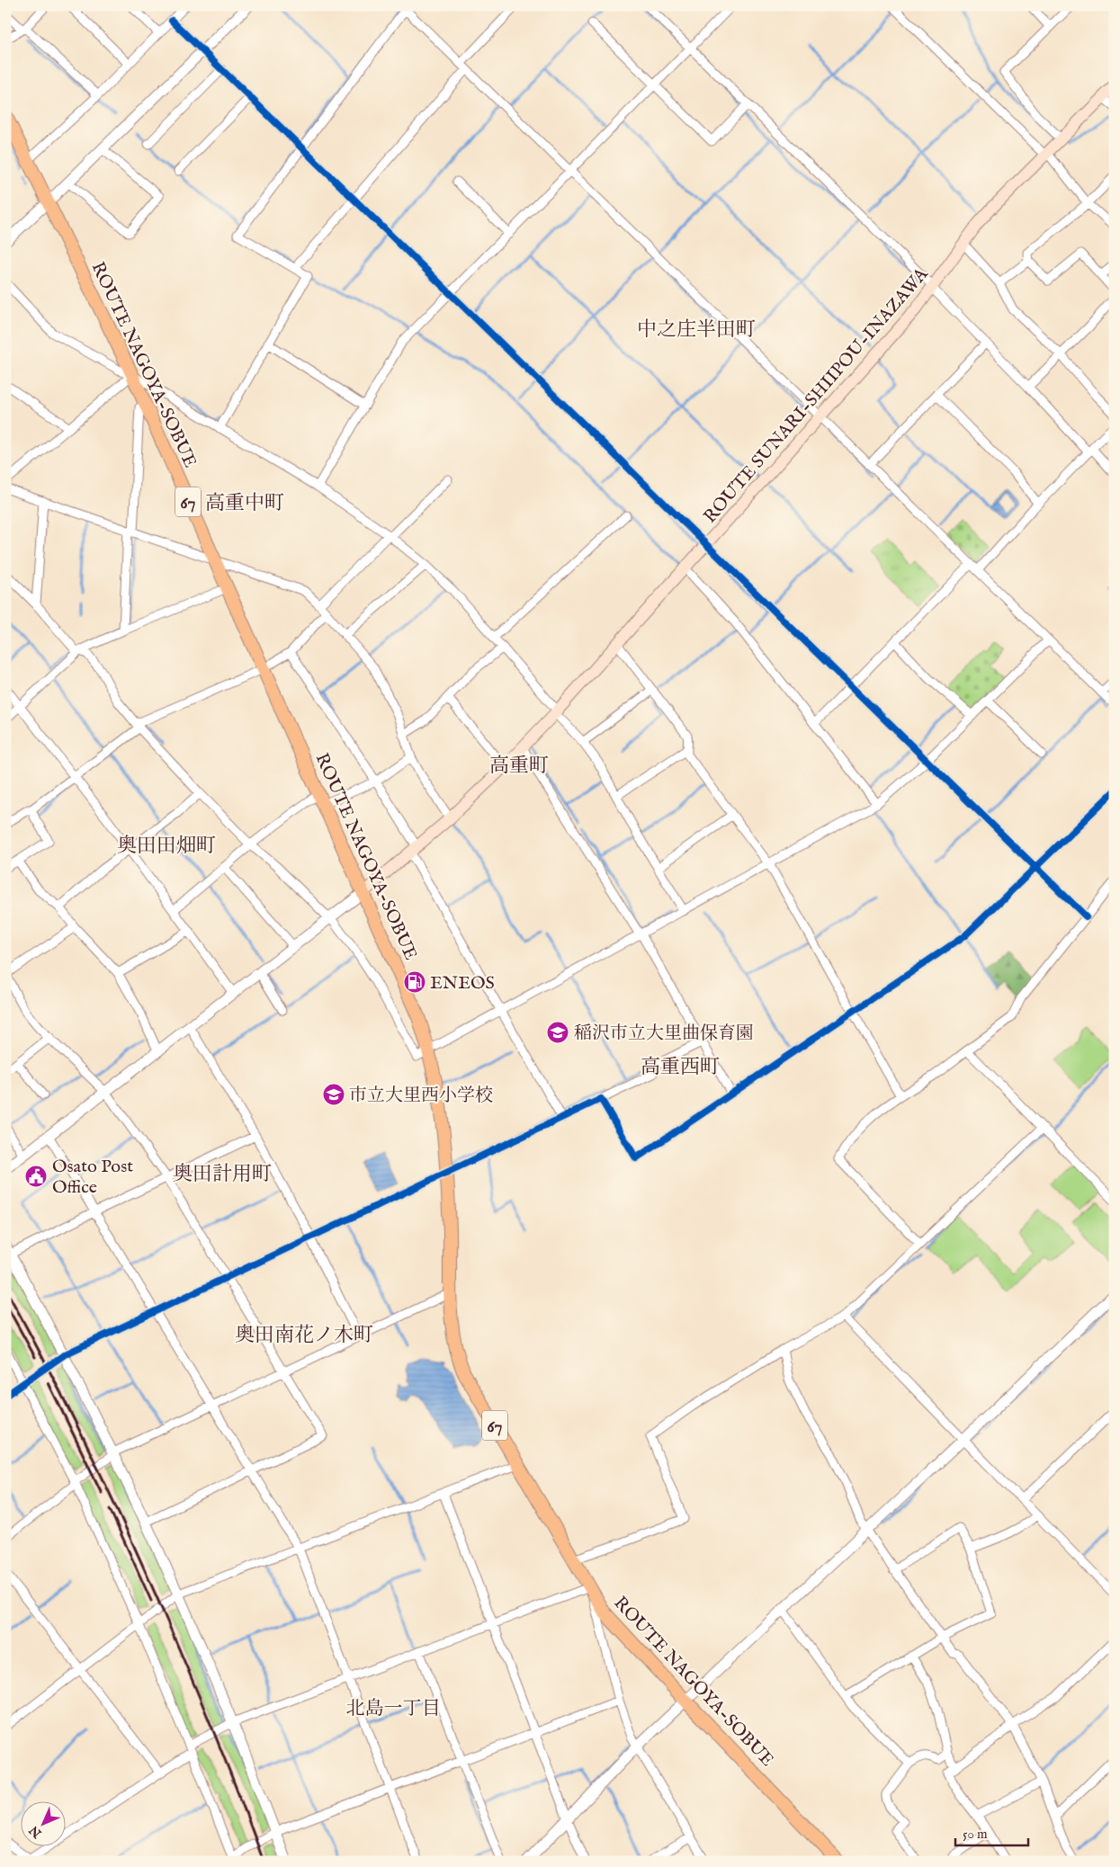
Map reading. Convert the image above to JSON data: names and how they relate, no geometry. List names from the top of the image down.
{
  "streets": {
    "main road": ["ROUTE NAGOYA-SOBUE", "ROUTE SUNARI-SHIIPOU-INAZAWA", "67"]
  },
  "crossings": [
    ["ROUTE NAGOYA-SOBUE", "ROUTE SUNARI-SHIIPOU-INAZAWA"]
  ],
  "districts": [
    "中之庄半田町",
    "高重中町",
    "高重町",
    "奥田田畑町",
    "高重西町",
    "奥田計用町",
    "奥田南花ノ木町",
    "北島一丁目"
  ],
  "places": {
    "fuel station": ["ENEOS"],
    "school or university": ["稲沢市立大里曲保育園", "市立大里西小学校"],
    "public building": ["Osato Post Office"]
  },
  "scale_bar": "50 m",
  "north": "bottom left"
}
